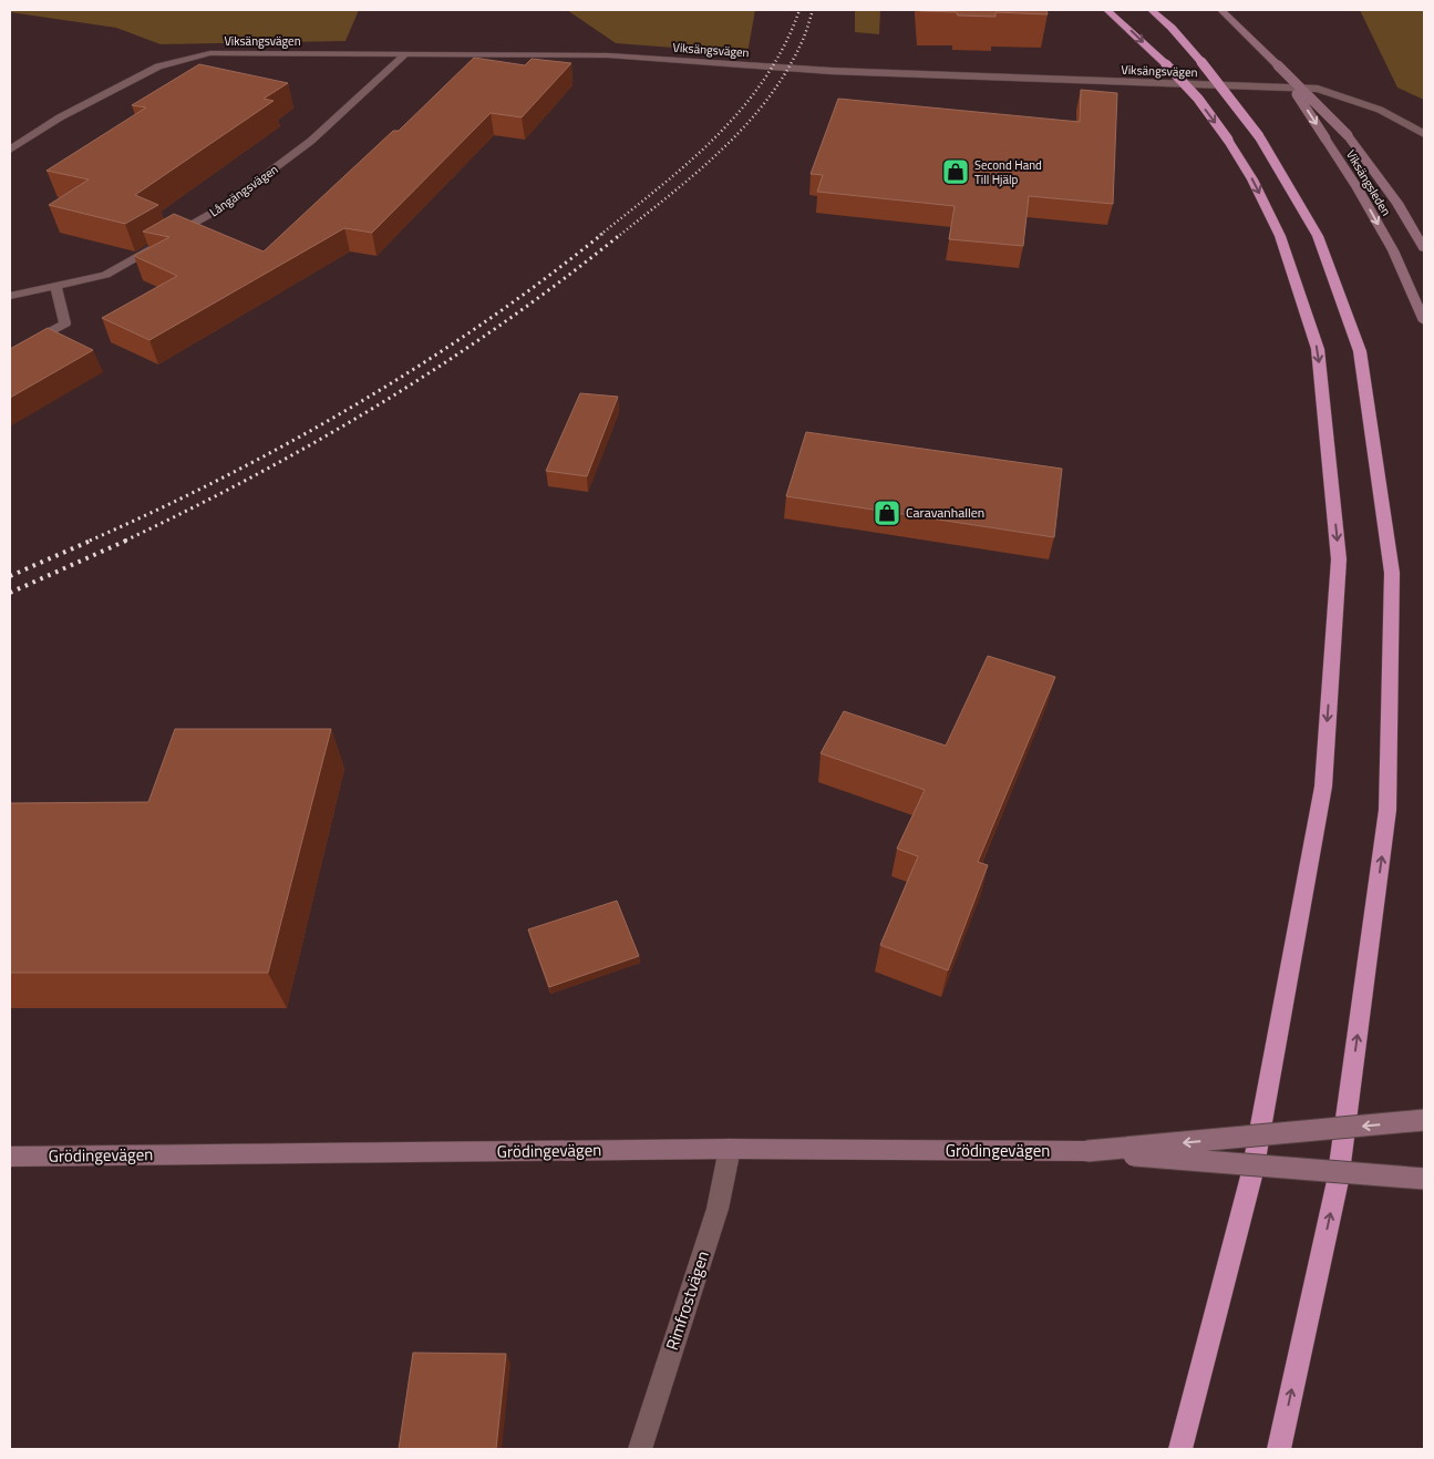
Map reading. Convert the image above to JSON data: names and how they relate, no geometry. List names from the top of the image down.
{
  "streets": {
    "main road": ["Viksängsleden", "Grödingevägen"],
    "street": ["Viksängsvägen", "Långängsvägen", "Rimfrostvägen"]
  },
  "crossings": [
    ["Viksängsvägen", "Långängsvägen"],
    ["Grödingevägen", "Rimfrostvägen"]
  ],
  "places": {
    "shop": ["Second Hand Till Hjälp", "Caravanhallen"]
  }
}
